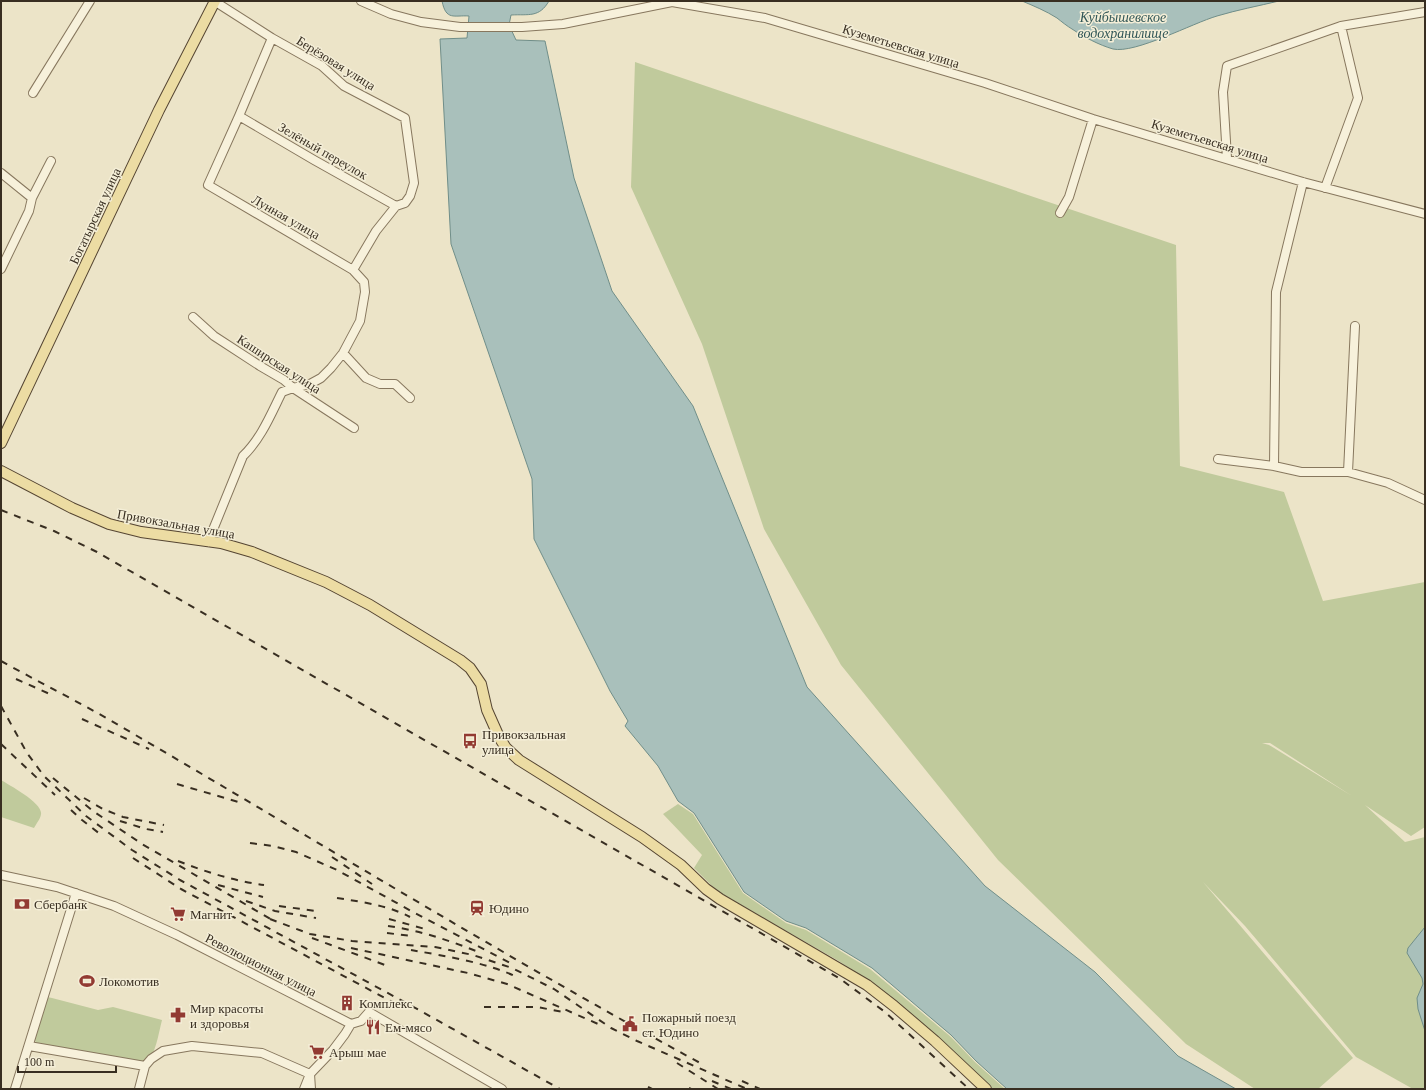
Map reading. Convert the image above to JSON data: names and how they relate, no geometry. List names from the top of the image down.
{
  "streets": {
    "main road": ["Богатырская улица", "Привокзальная улица"],
    "street": [
      "Куземетьевская улица",
      "Берёзовая улица",
      "Зелёный переулок",
      "Лунная улица",
      "Каширская улица",
      "Революционная улица"
    ]
  },
  "crossings": [
    ["Берёзовая улица", "Зелёный переулок"],
    ["Берёзовая улица", "Богатырская улица"],
    ["Зелёный переулок", "Лунная улица"]
  ],
  "water": ["Куйбышевское водохранилище"],
  "places": {
    "bus stop": ["Привокзальная улица"],
    "bank": ["Сбербанк"],
    "station": ["Юдино"],
    "supermarket": ["Магнит", "Арыш мае"],
    "sports": ["Локомотив"],
    "building": ["Комплекс"],
    "pharmacy": ["Мир красоты и здоровья"],
    "public building": ["Пожарный поезд ст. Юдино"],
    "restaurant": ["Ем-мясо"]
  },
  "scale_bar": "100 m"
}
